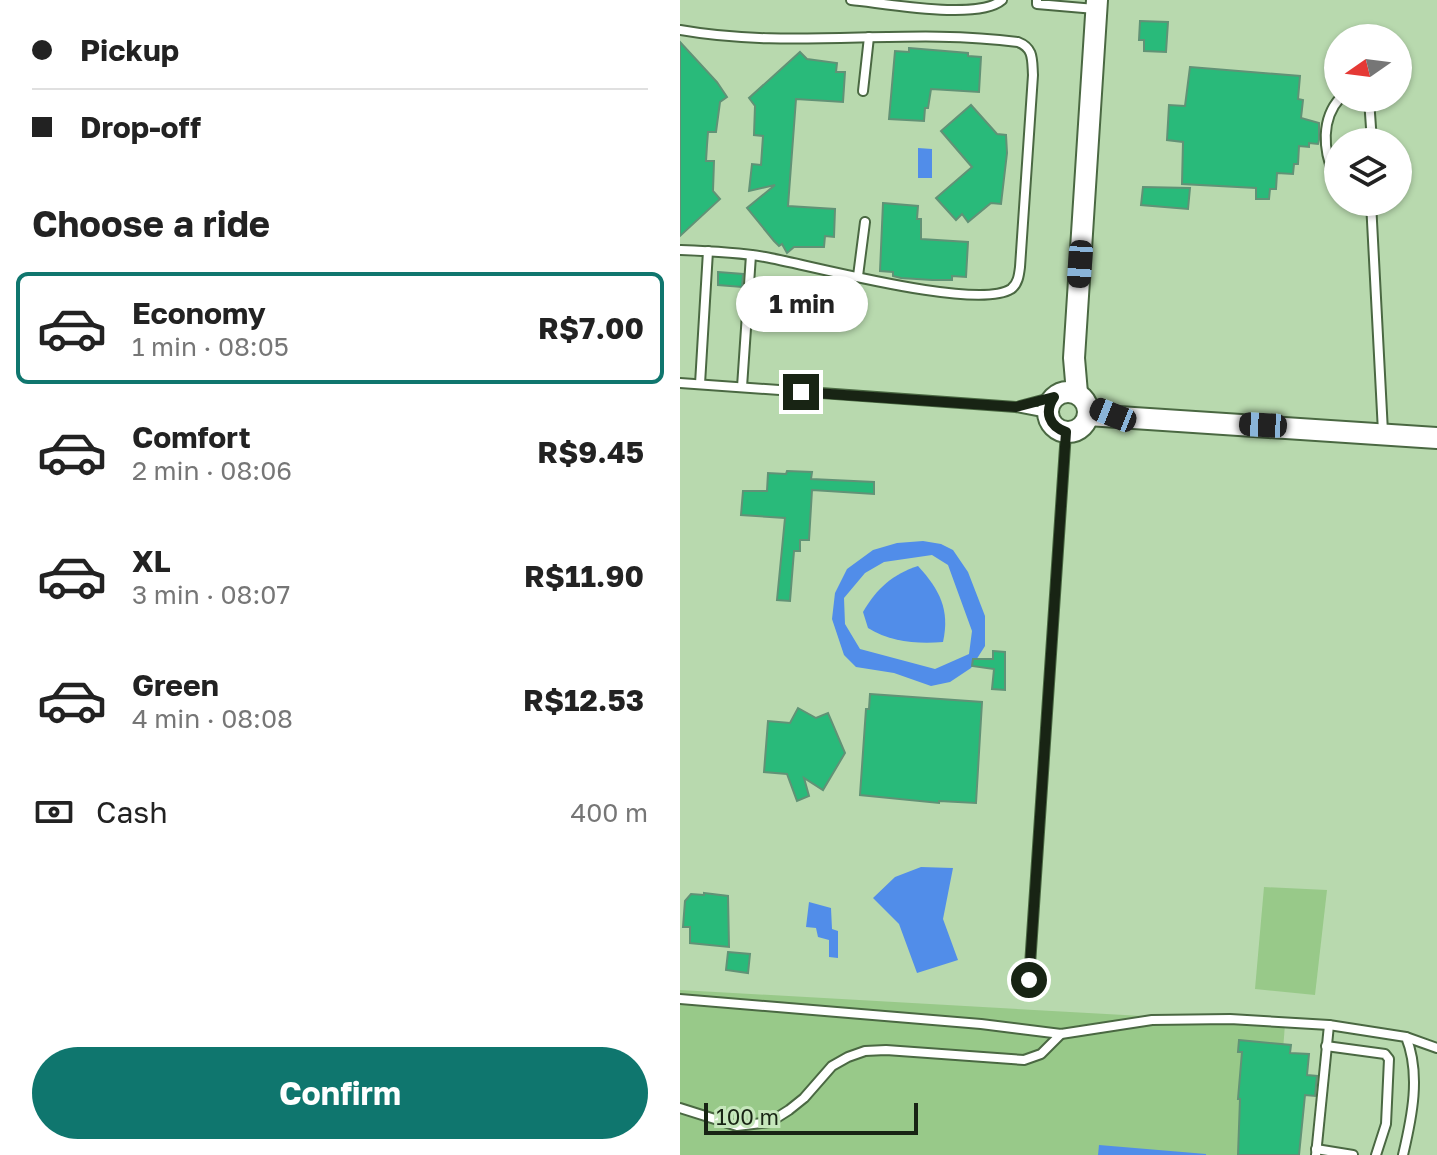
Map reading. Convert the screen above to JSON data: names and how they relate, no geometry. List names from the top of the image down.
{
  "scale_bar": "100 m",
  "north": "left",
  "page": {
    "banner": ["Pickup", "Drop-off"],
    "heading": "Choose a ride",
    "list": [
      {
        "name": "Economy",
        "note": "1 min · 08:05",
        "value": "R$7.00"
      },
      {
        "name": "Comfort",
        "note": "2 min · 08:06",
        "value": "R$9.45"
      },
      {
        "name": "XL",
        "note": "3 min · 08:07",
        "value": "R$11.90"
      },
      {
        "name": "Green",
        "note": "4 min · 08:08",
        "value": "R$12.53"
      }
    ],
    "bubble": "1 min",
    "pay": ["Cash", "400 m"],
    "buttons": "Confirm",
    "scale": "100 m"
  }
}
